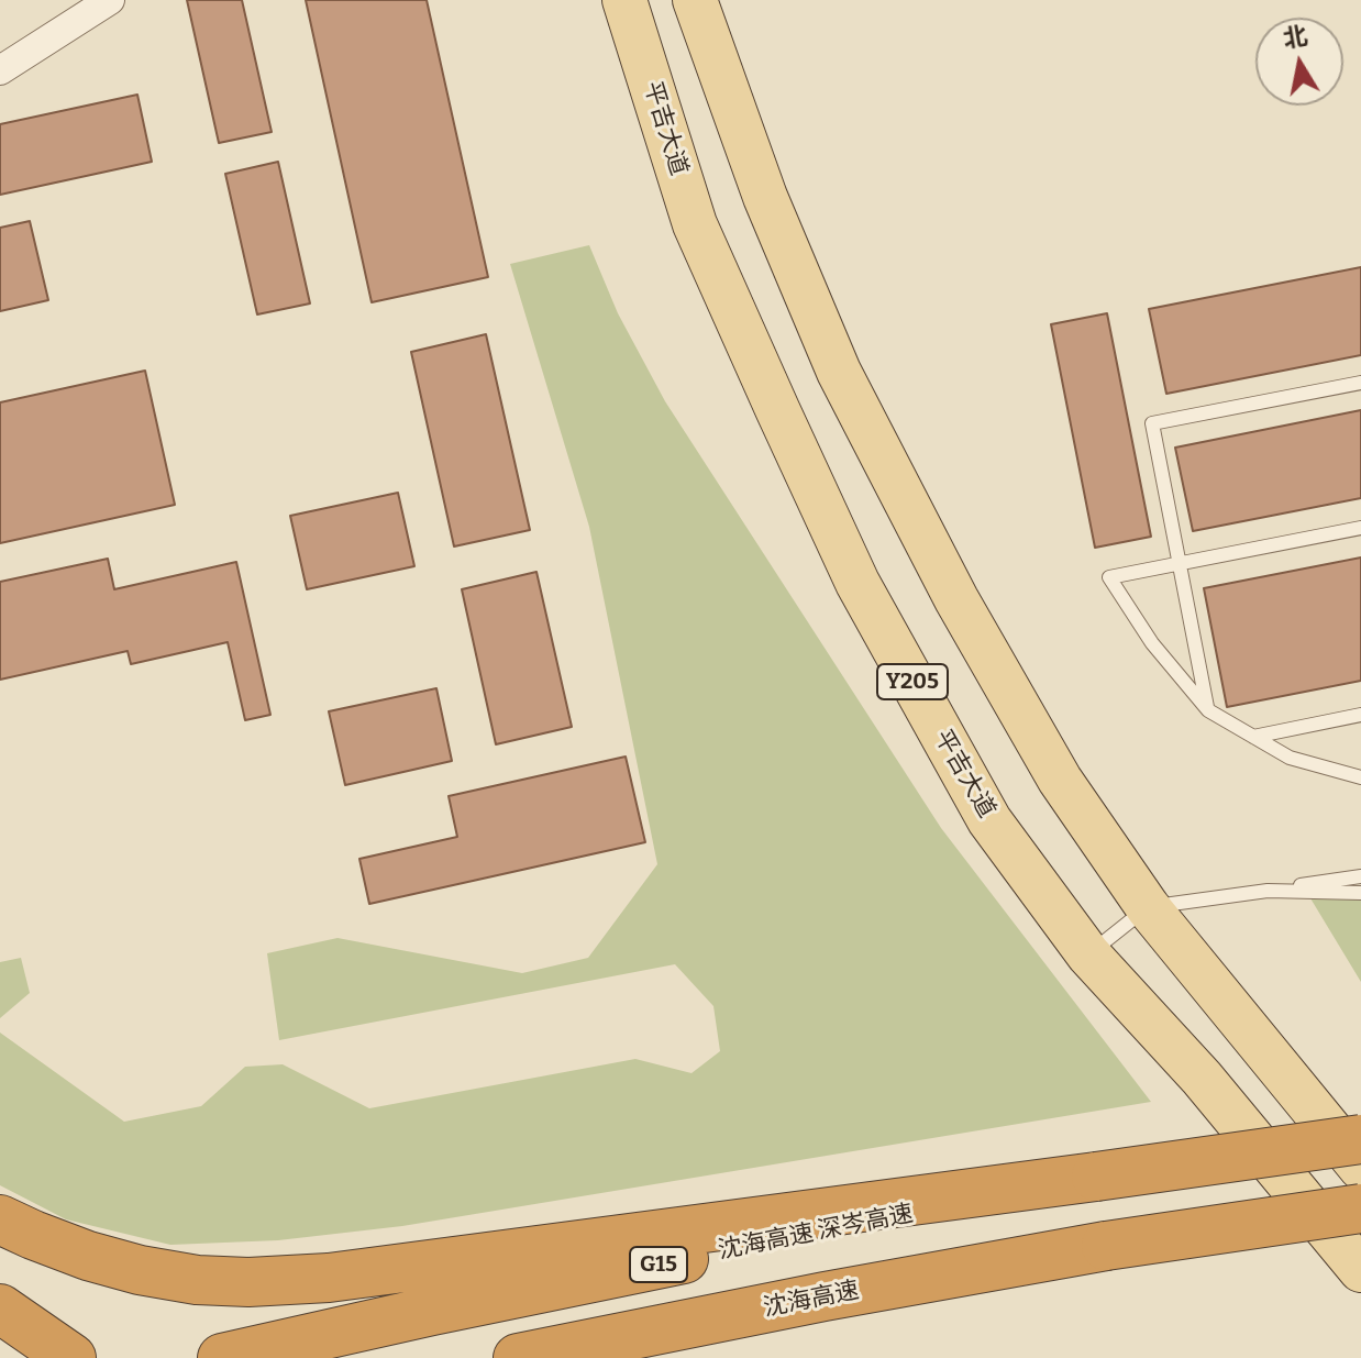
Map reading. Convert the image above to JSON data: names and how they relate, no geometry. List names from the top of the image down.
{
  "streets": {
    "highway": ["沈海高速 深岑高速", "G15", "沈海高速"],
    "main road": ["平吉大道", "Y205"]
  },
  "north": "top"
}
